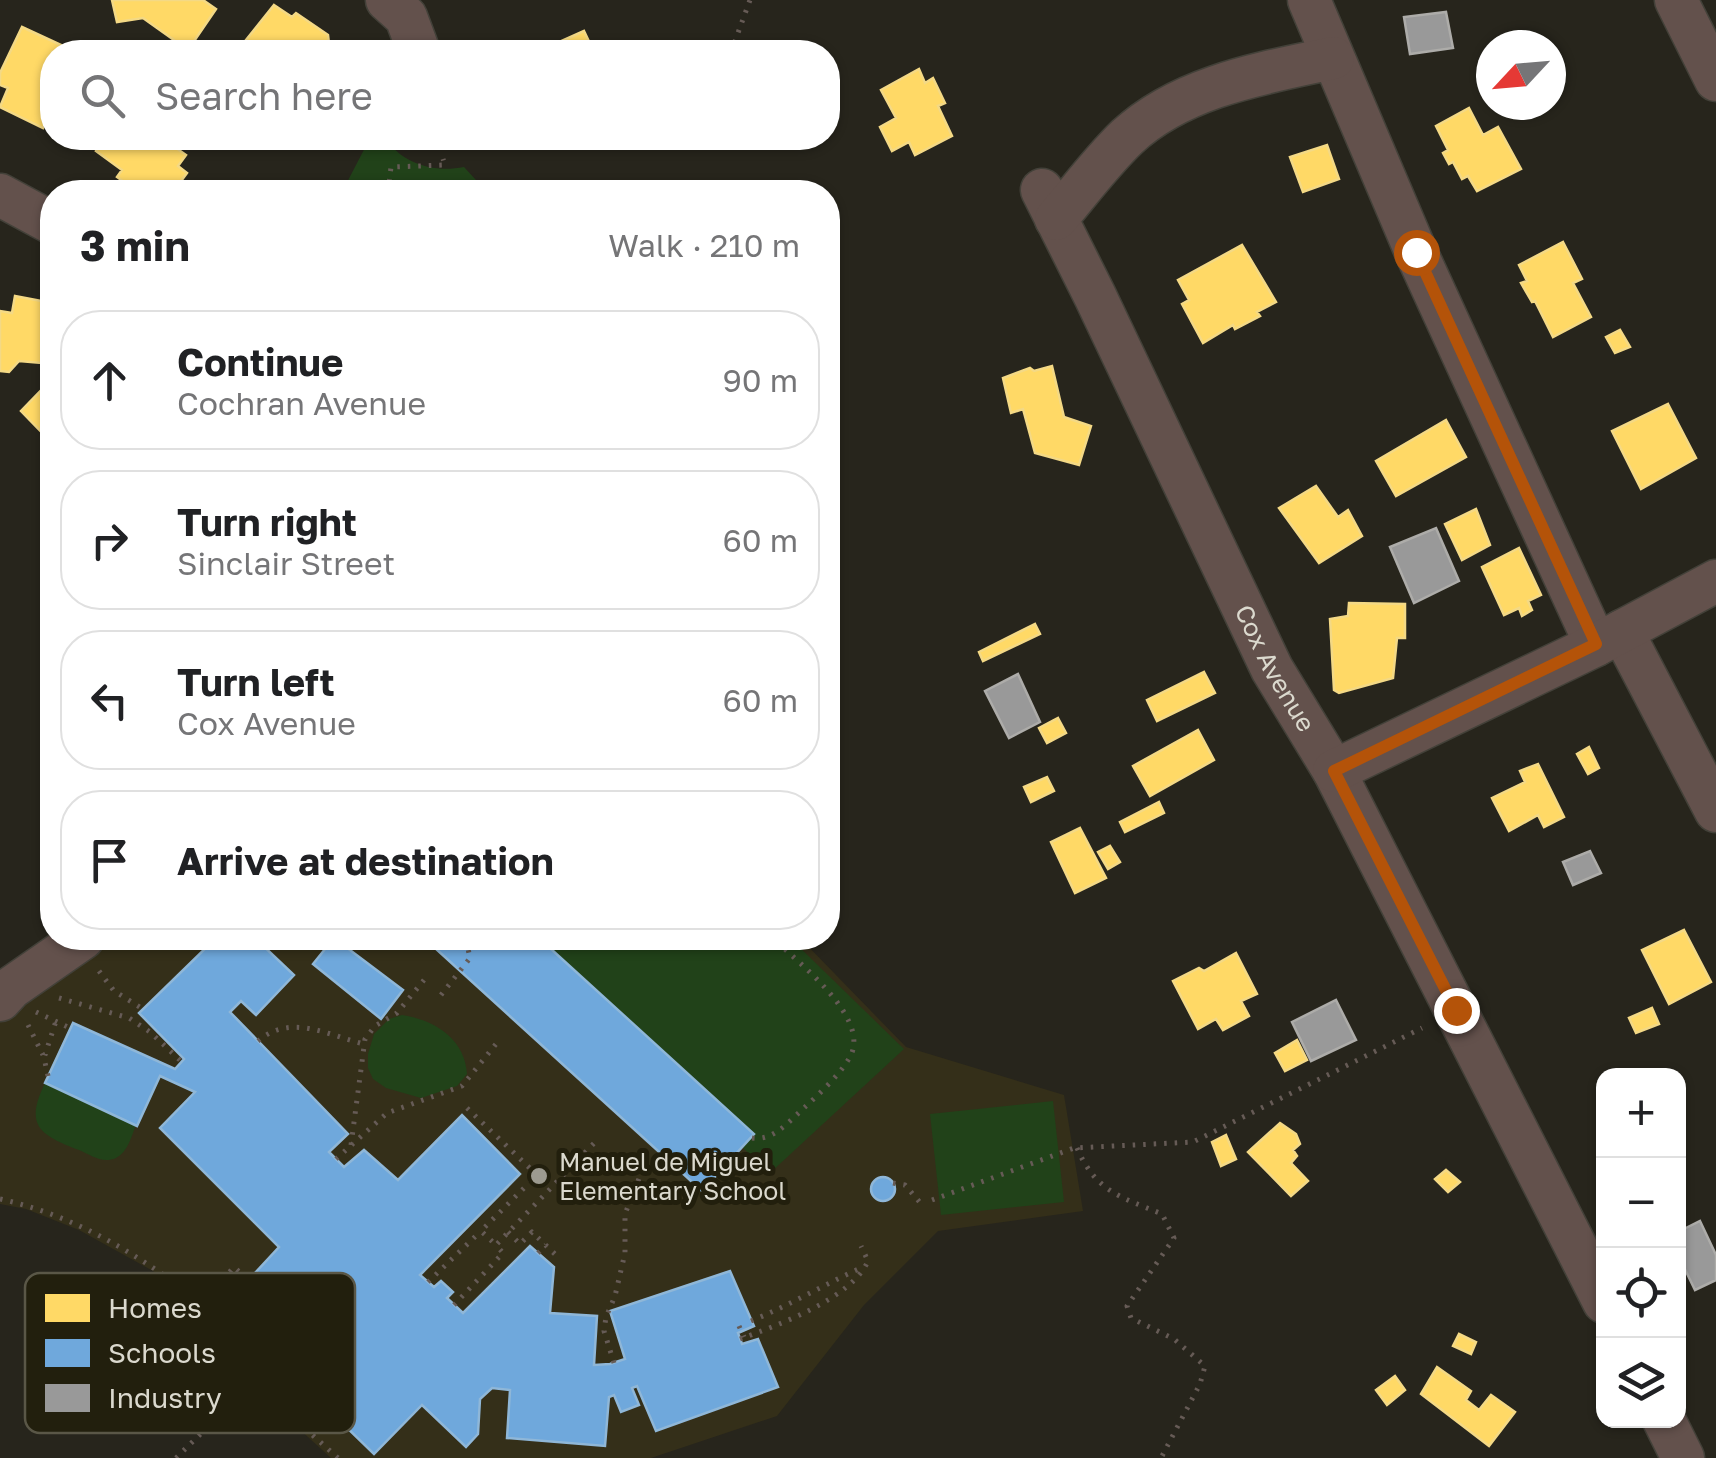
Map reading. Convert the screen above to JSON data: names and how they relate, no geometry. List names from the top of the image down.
{
  "streets": {
    "street": ["Cox Avenue"]
  },
  "places": ["Manuel de Miguel Elementary School"],
  "legend": ["Homes", "Schools", "Industry"],
  "north": "bottom left",
  "page": {
    "search": "Search here",
    "heading": ["3 min", "Walk · 210 m"],
    "list": [
      ["Continue", "Cochran Avenue", "90 m"],
      ["Turn right", "Sinclair Street", "60 m"],
      ["Turn left", "Cox Avenue", "60 m"],
      "Arrive at destination"
    ],
    "map_buttons": ["+", "−"]
  }
}
